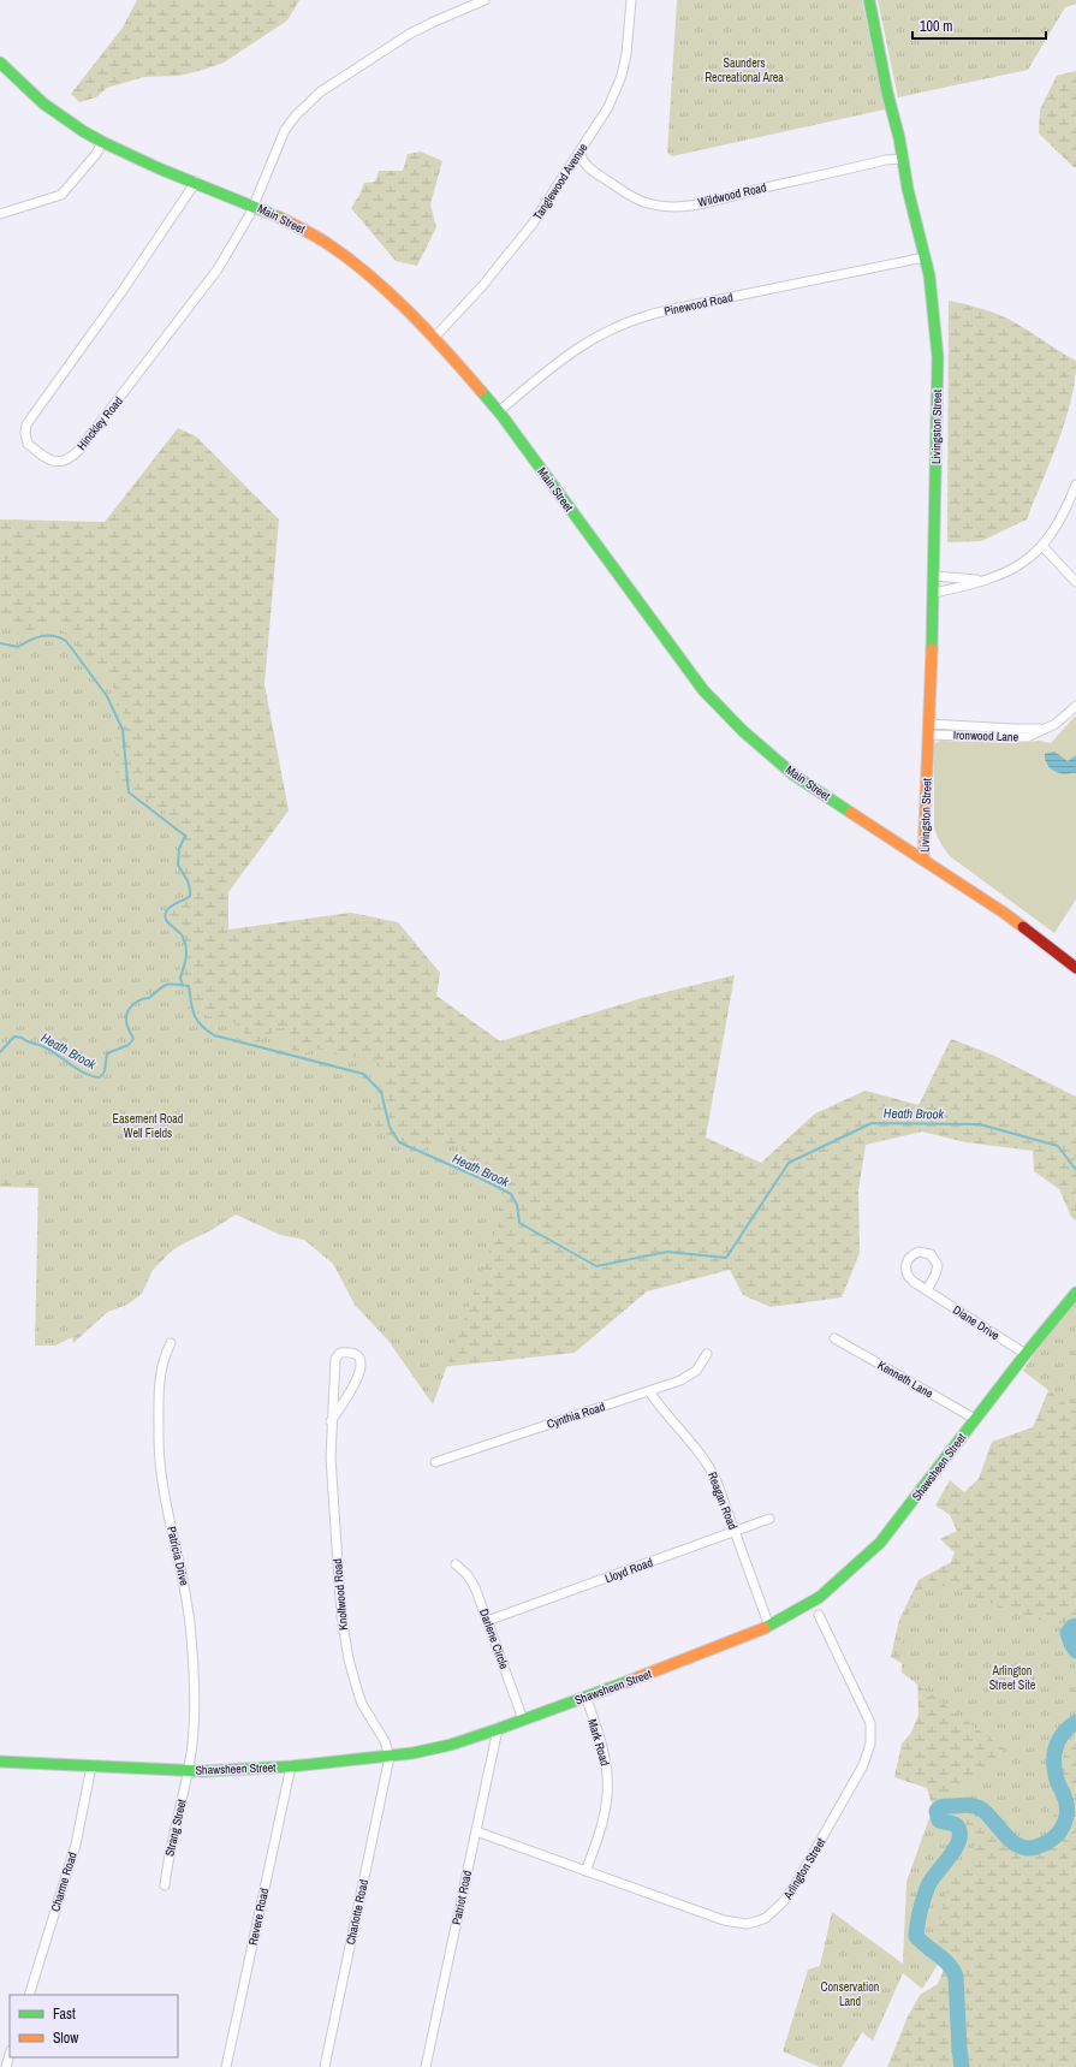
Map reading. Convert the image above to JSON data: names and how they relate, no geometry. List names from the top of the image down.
{
  "streets": {
    "main road": ["Main Street", "Livingston Street", "Shawsheen Street"],
    "street": [
      "Tanglewood Avenue",
      "Wildwood Road",
      "Pinewood Road",
      "Hinckley Road",
      "Ironwood Lane",
      "Diane Drive",
      "Kenneth Lane",
      "Cynthia Road",
      "Reagan Road",
      "Patricia Drive",
      "Lloyd Road",
      "Knollwood Road",
      "Darlene Circle",
      "Mark Road",
      "Strang Street",
      "Arlington Street",
      "Charme Road",
      "Patriot Road",
      "Charlotte Road",
      "Revere Road"
    ]
  },
  "crossings": [
    ["Tanglewood Avenue", "Wildwood Road"],
    ["Tanglewood Avenue", "Main Street"],
    ["Wildwood Road", "Livingston Street"],
    ["Main Street", "Pinewood Road"],
    ["Main Street", "Hinckley Road"],
    ["Main Street", "Livingston Street"],
    ["Pinewood Road", "Livingston Street"],
    ["Livingston Street", "Ironwood Lane"],
    ["Diane Drive", "Shawsheen Street"],
    ["Kenneth Lane", "Shawsheen Street"],
    ["Cynthia Road", "Reagan Road"],
    ["Shawsheen Street", "Reagan Road"],
    ["Shawsheen Street", "Patricia Drive"],
    ["Shawsheen Street", "Knollwood Road"],
    ["Shawsheen Street", "Darlene Circle"],
    ["Shawsheen Street", "Mark Road"],
    ["Shawsheen Street", "Strang Street"],
    ["Shawsheen Street", "Charme Road"],
    ["Shawsheen Street", "Patriot Road"],
    ["Shawsheen Street", "Charlotte Road"],
    ["Shawsheen Street", "Revere Road"],
    ["Reagan Road", "Lloyd Road"],
    ["Patricia Drive", "Strang Street"],
    ["Lloyd Road", "Darlene Circle"],
    ["Knollwood Road", "Charlotte Road"],
    ["Mark Road", "Arlington Street"],
    ["Arlington Street", "Patriot Road"]
  ],
  "water": ["Heath Brook"],
  "parks": [
    "Saunders Recreational Area",
    "Easement Road Well Fields",
    "Arlington Street Site",
    "Conservation Land"
  ],
  "legend": ["Fast", "Slow"],
  "scale_bar": "100 m"
}
